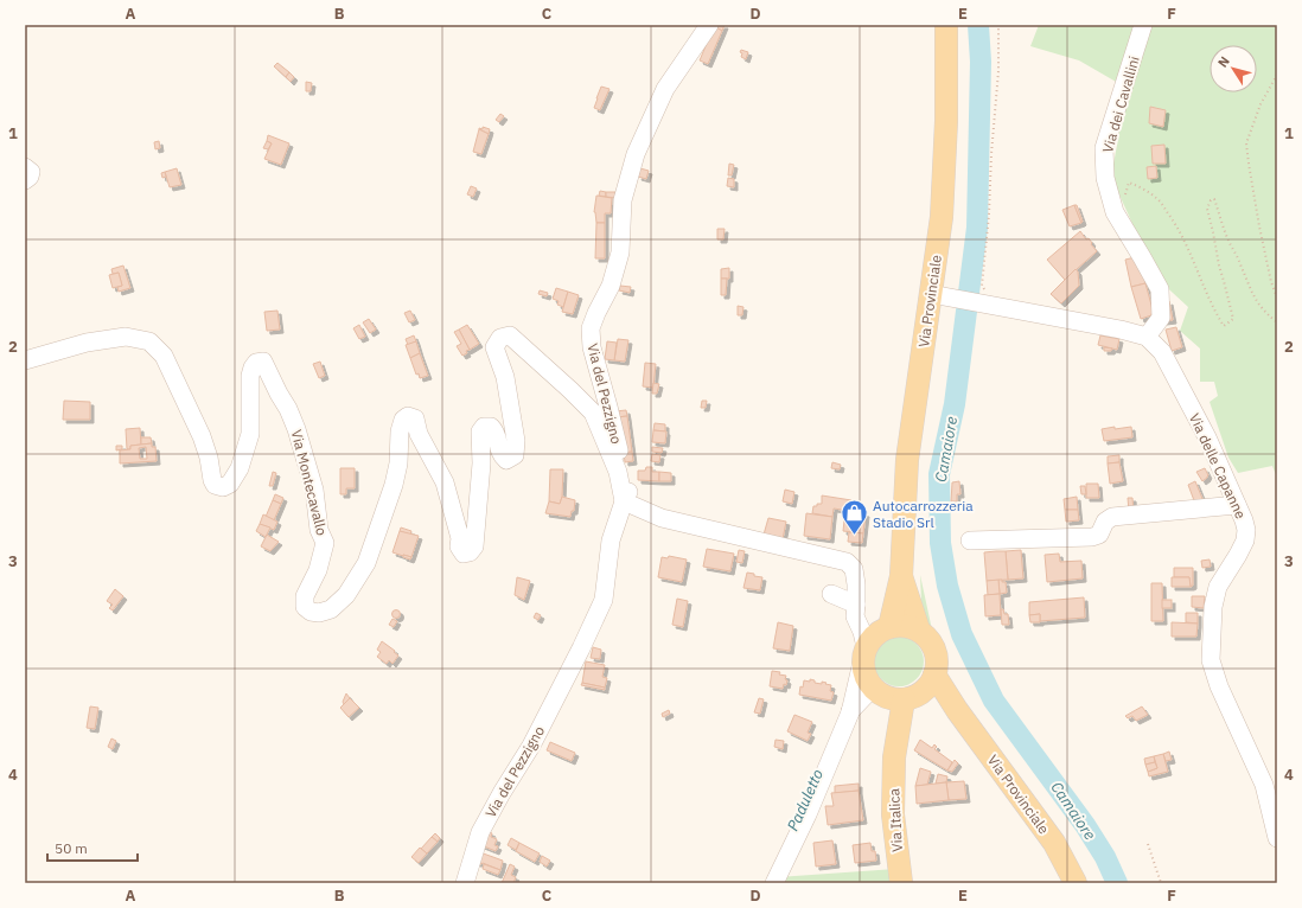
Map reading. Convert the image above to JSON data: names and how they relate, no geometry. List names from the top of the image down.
{
  "streets": {
    "main road": ["Via Provinciale", "Via Italica"],
    "street": [
      "Via dei Cavallini",
      "Via del Pezzigno",
      "Via delle Capanne",
      "Via Montecavallo"
    ]
  },
  "crossings": [
    ["Via dei Cavallini", "Via delle Capanne"],
    ["Via Provinciale", "Via Italica"],
    ["Via del Pezzigno", "Via Montecavallo"]
  ],
  "water": ["Camaiore", "Paduletto"],
  "places": {
    "shop": ["Autocarrozzeria Stadio Srl"]
  },
  "scale_bar": "50 m",
  "north": "top left",
  "grid": {
    "columns": [
      "A",
      "B",
      "C",
      "D",
      "E",
      "F"
    ],
    "rows": [
      "1",
      "2",
      "3",
      "4"
    ]
  }
}
